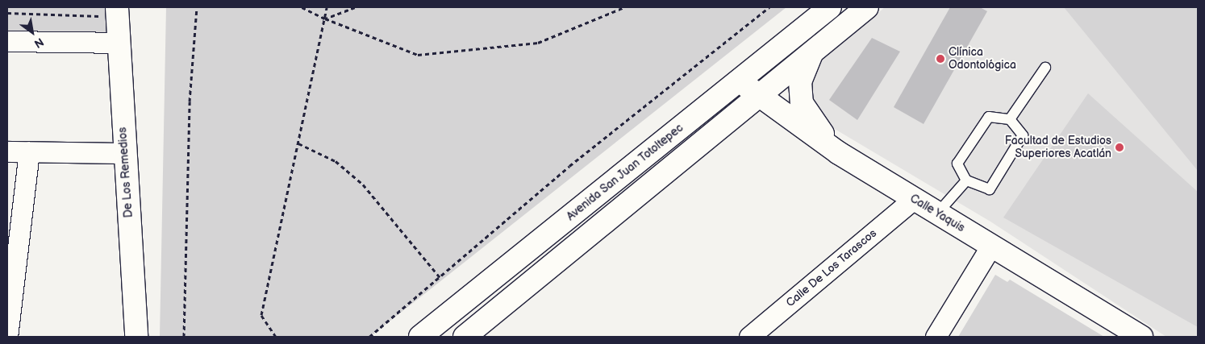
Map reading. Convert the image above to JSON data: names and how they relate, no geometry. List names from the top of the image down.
{
  "streets": {
    "main road": ["De Los Remedios", "Avenida San Juan Totoltepec", "Calle Yaquis"],
    "street": ["Calle De Los Tarascos"]
  },
  "crossings": [
    ["Avenida San Juan Totoltepec", "Calle Yaquis"],
    ["Calle Yaquis", "Calle De Los Tarascos"]
  ],
  "places": ["Clínica Odontológica", "Facultad de Estudios Superiores Acatlán"],
  "north": "bottom right"
}
